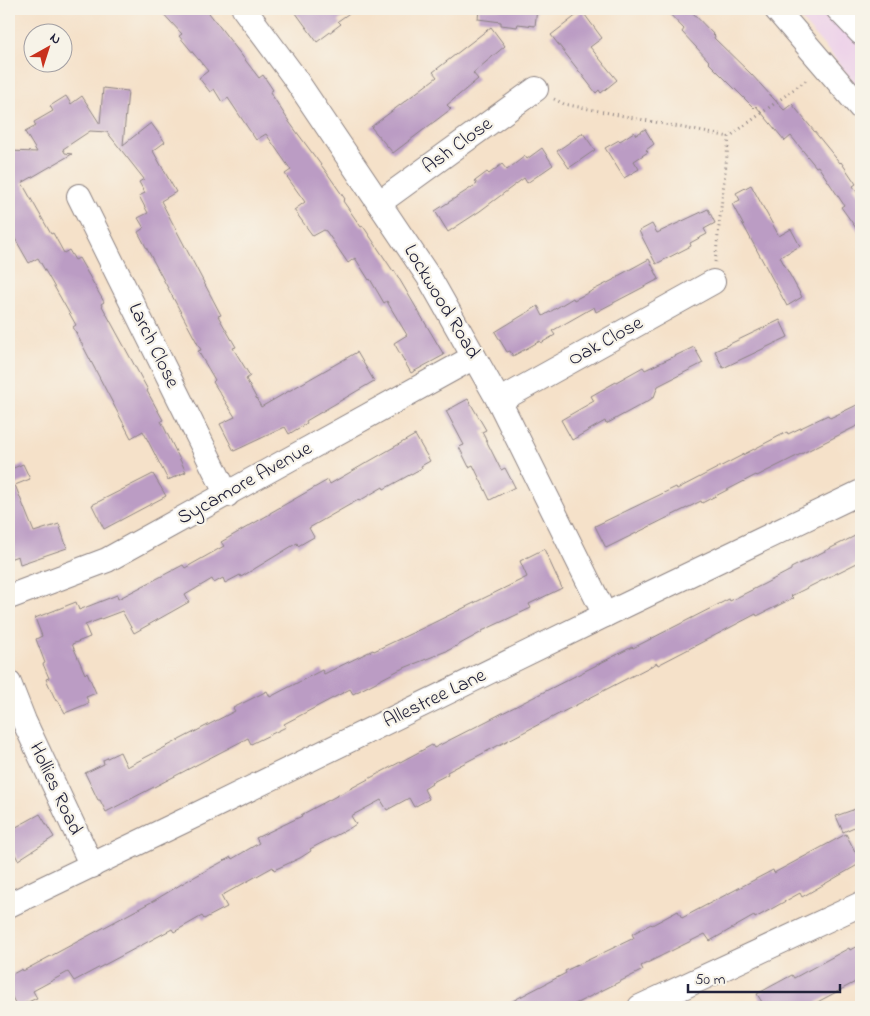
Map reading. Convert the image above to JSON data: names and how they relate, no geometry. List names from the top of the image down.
{
  "streets": {
    "street": [
      "Ash Close",
      "Lockwood Road",
      "Oak Close",
      "Larch Close",
      "Sycamore Avenue",
      "Allestree Lane",
      "Hollies Road"
    ]
  },
  "crossings": [
    ["Ash Close", "Lockwood Road"],
    ["Lockwood Road", "Oak Close"],
    ["Lockwood Road", "Sycamore Avenue"],
    ["Lockwood Road", "Allestree Lane"],
    ["Larch Close", "Sycamore Avenue"],
    ["Allestree Lane", "Hollies Road"]
  ],
  "scale_bar": "50 m",
  "north": "top right"
}
